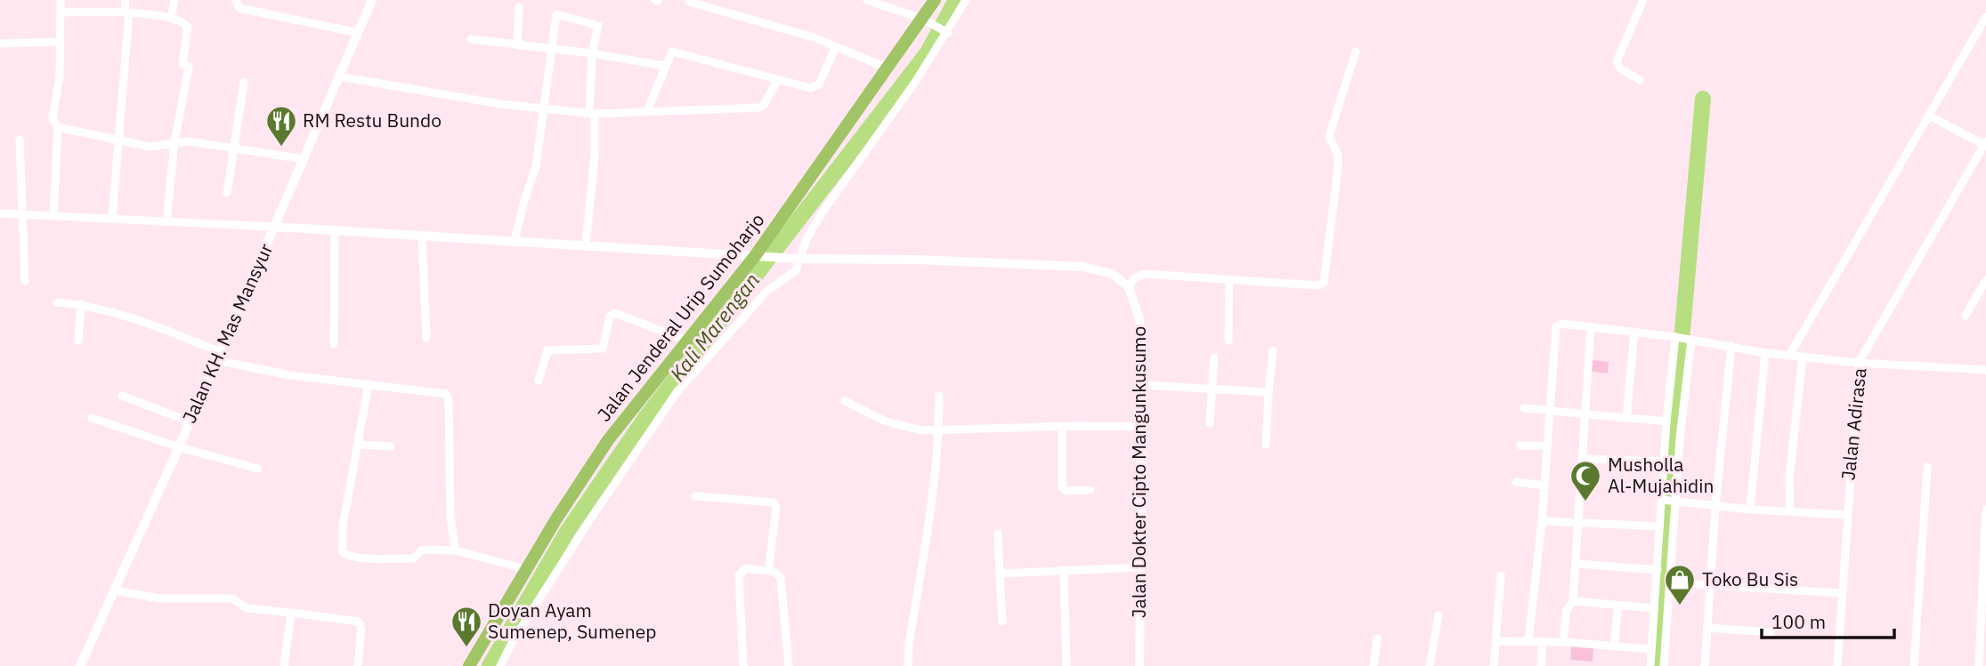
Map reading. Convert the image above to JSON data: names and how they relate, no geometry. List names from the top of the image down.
{
  "streets": {
    "highway": ["Jalan Jenderal Urip Sumoharjo"],
    "street": ["Jalan KH. Mas Mansyur", "Jalan Adirasa", "Jalan Dokter Cipto Mangunkusumo"]
  },
  "water": ["Kali Marengan"],
  "places": {
    "restaurant": ["RM Restu Bundo", "Doyan Ayam Sumenep, Sumenep"],
    "mosque": ["Musholla Al-Mujahidin"],
    "shop": ["Toko Bu Sis"]
  },
  "scale_bar": "100 m"
}
